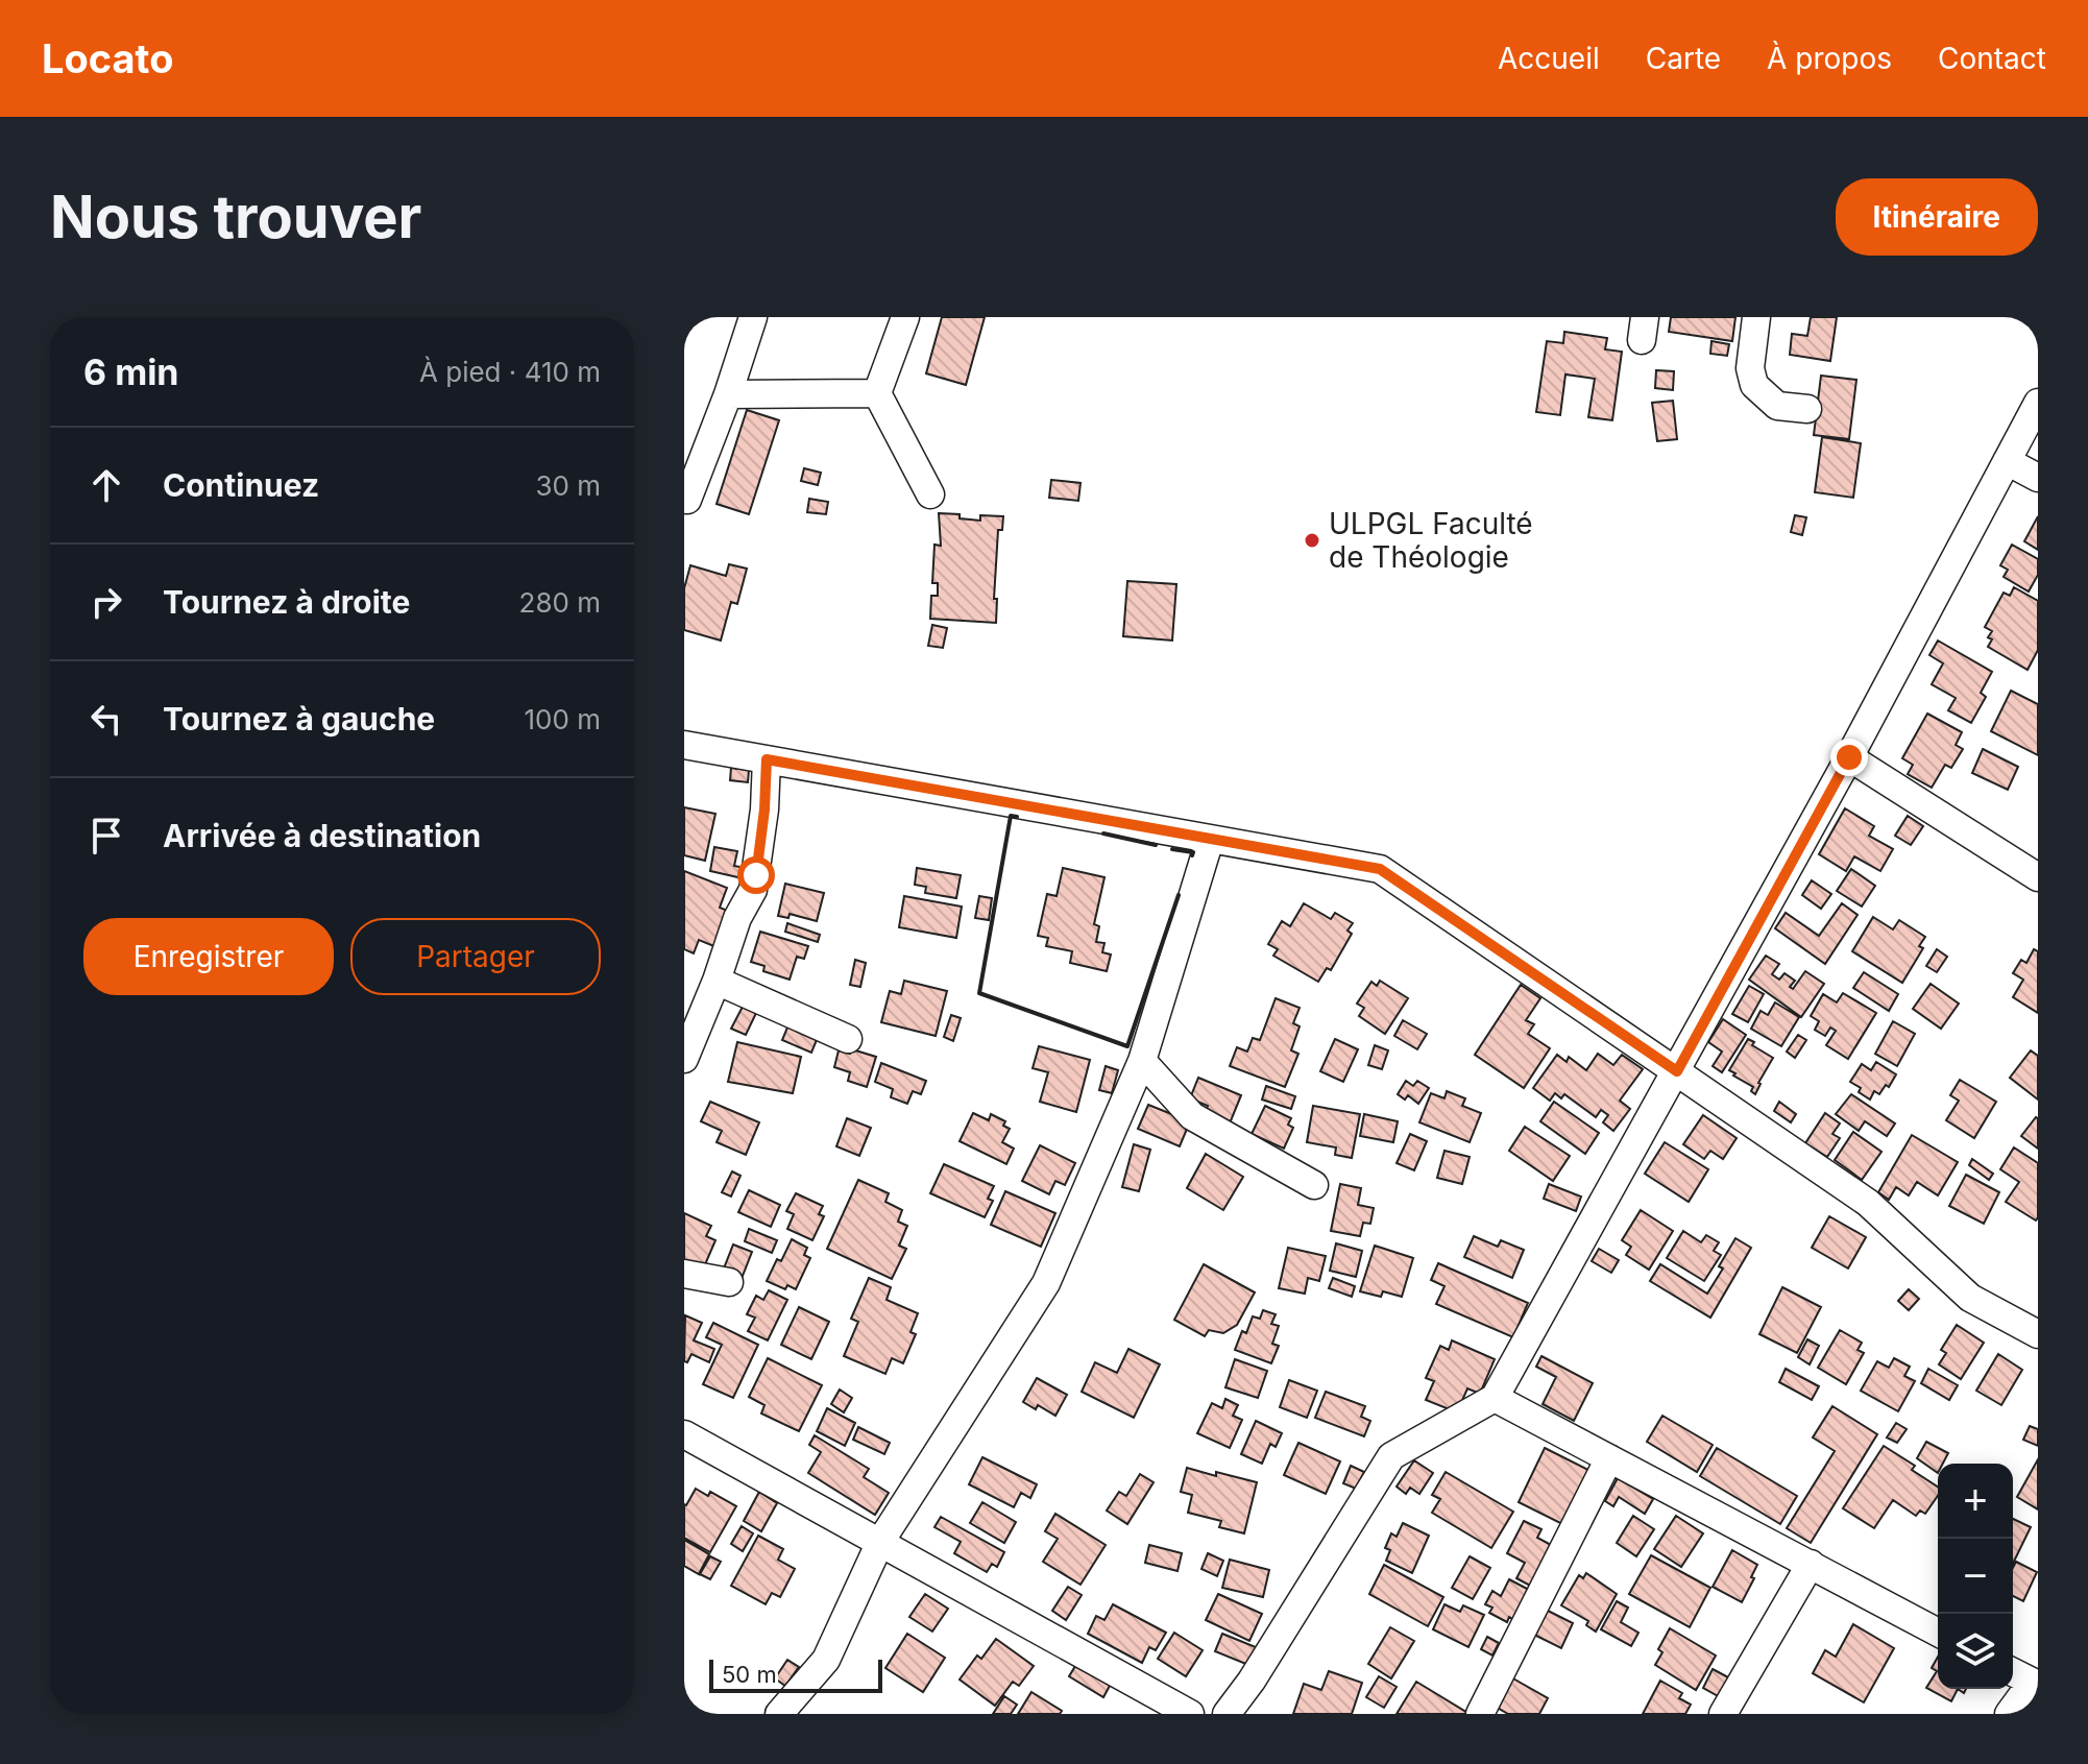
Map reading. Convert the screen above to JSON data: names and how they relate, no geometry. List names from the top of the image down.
{
  "places": ["ULPGL Faculté de Théologie"],
  "scale_bar": "50 m",
  "page": {
    "header": "Locato",
    "nav": [
      "Accueil",
      "Carte",
      "À propos",
      "Contact"
    ],
    "buttons": [
      "Itinéraire",
      ["Enregistrer", "Partager"]
    ],
    "title": "Nous trouver",
    "heading": ["6 min", "À pied · 410 m"],
    "list": [
      ["Continuez", "30 m"],
      ["Tournez à droite", "280 m"],
      ["Tournez à gauche", "100 m"],
      "Arrivée à destination"
    ],
    "map_buttons": ["+", "−"],
    "scale": "50 m"
  }
}
